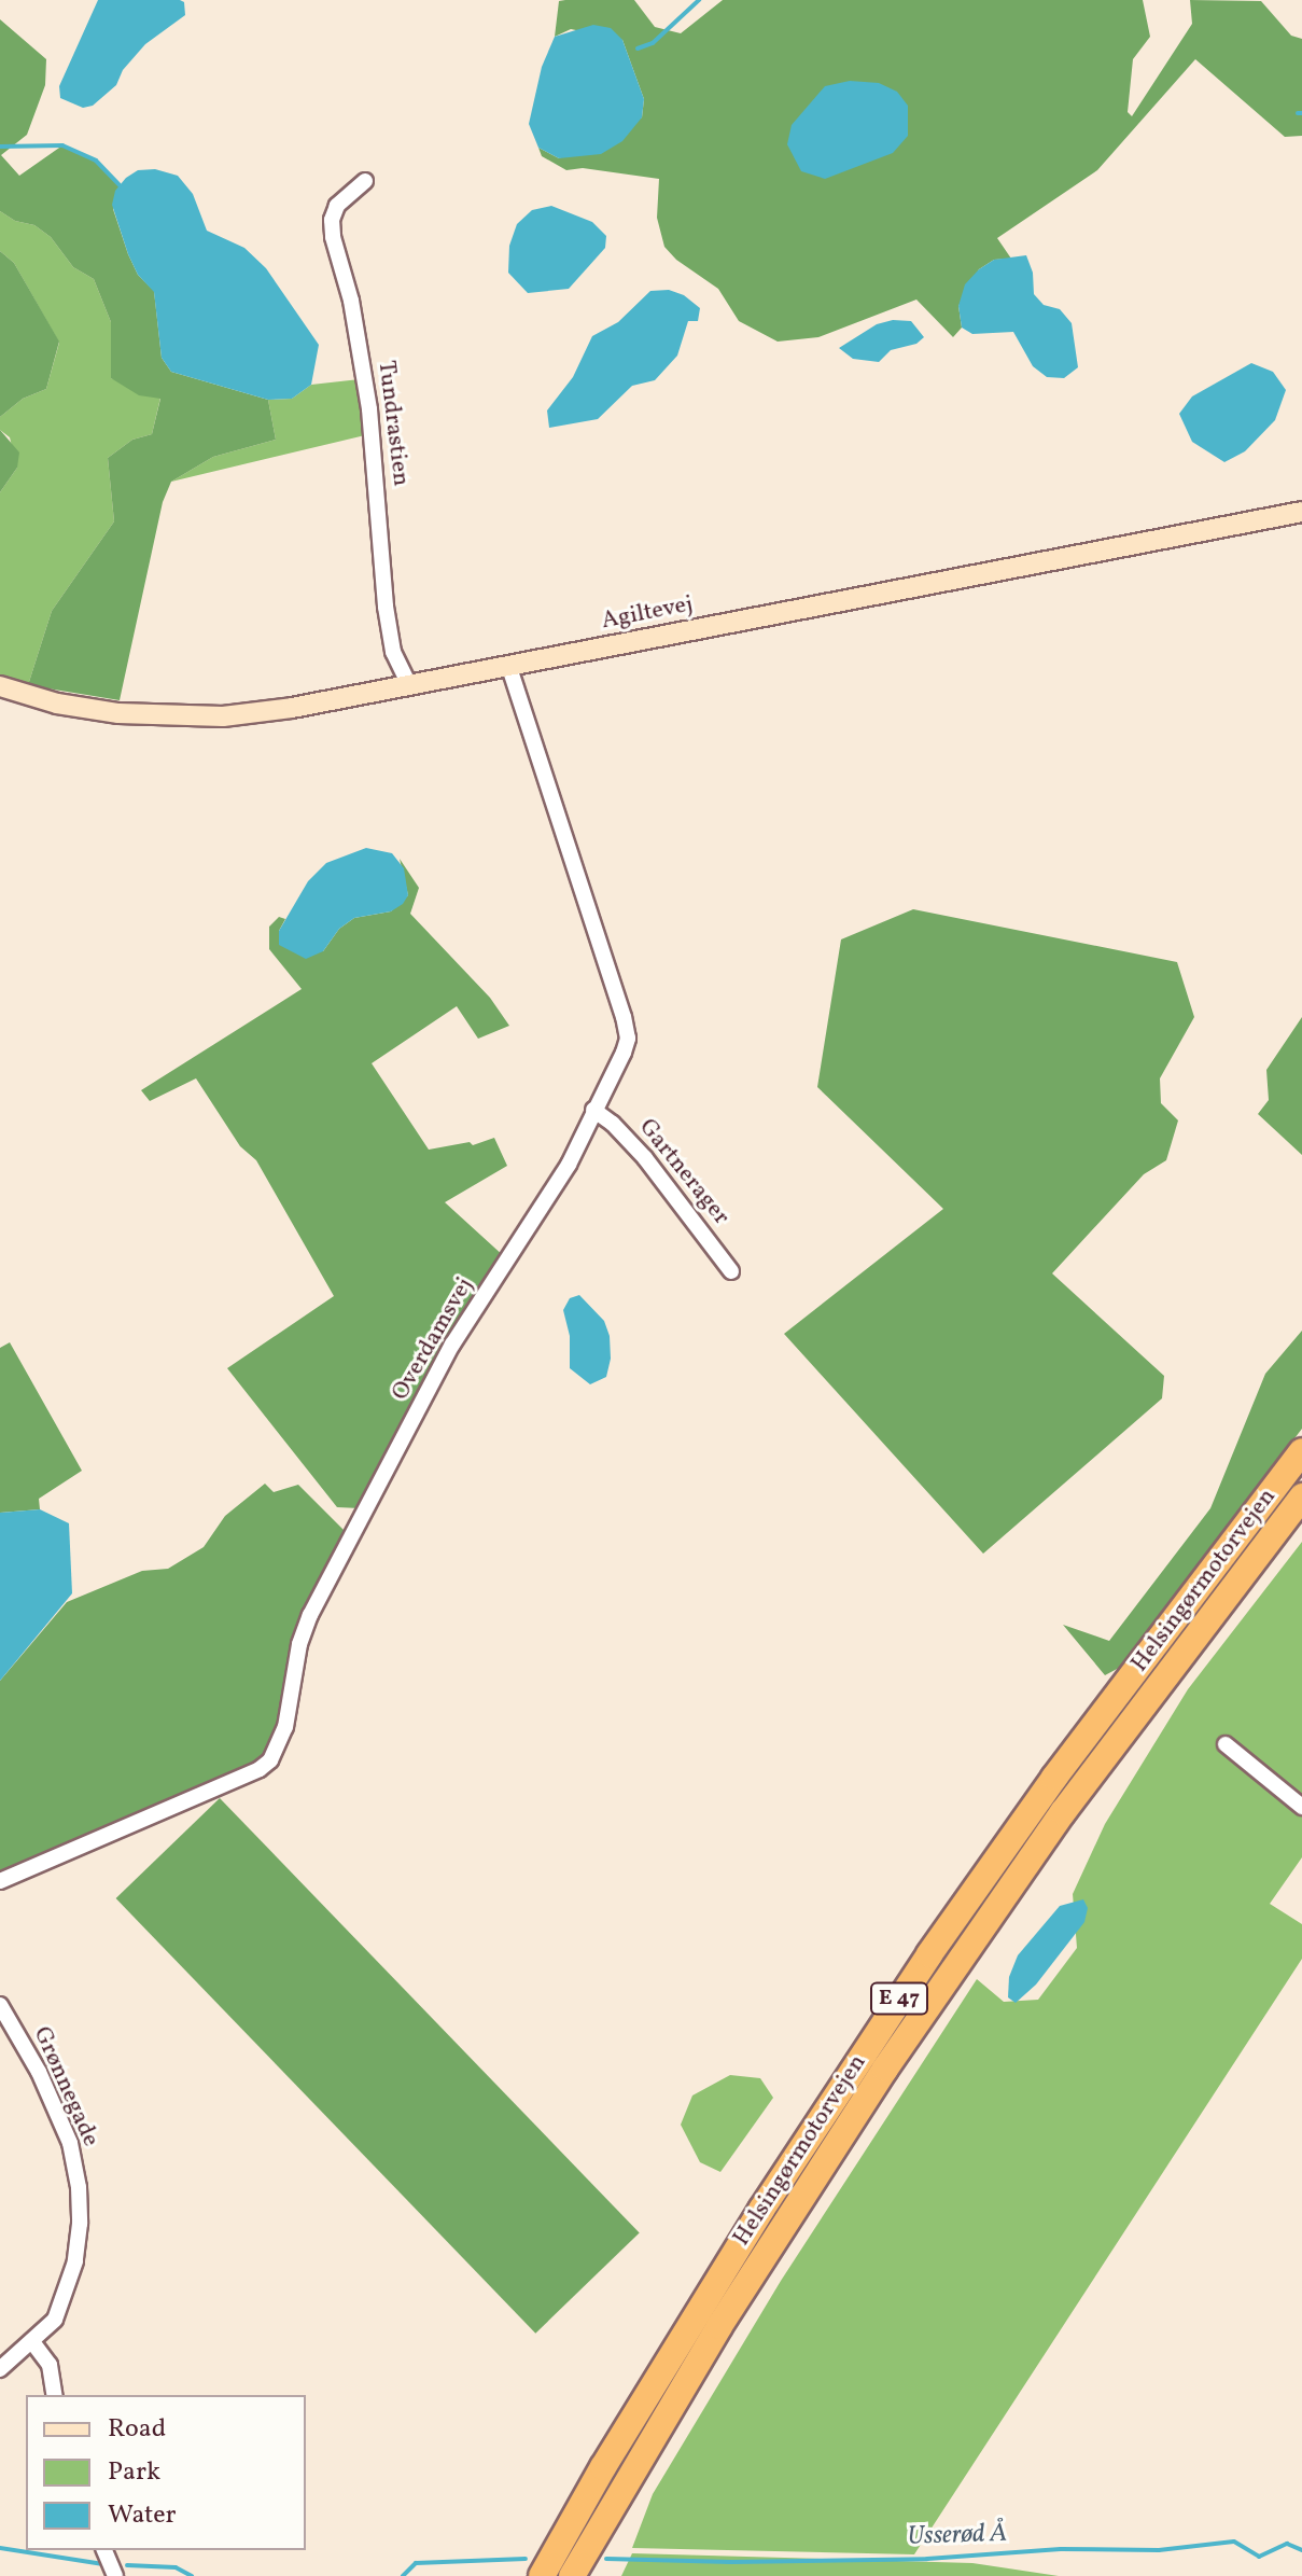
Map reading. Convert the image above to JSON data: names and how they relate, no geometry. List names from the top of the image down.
{
  "streets": {
    "highway": ["Helsingørmotorvejen", "E 47"],
    "street": [
      "Tundrastien",
      "Agiltevej",
      "Gartnerager",
      "Overdamsvej",
      "Grønnegade"
    ]
  },
  "crossings": [
    ["Tundrastien", "Agiltevej"],
    ["Agiltevej", "Overdamsvej"],
    ["Gartnerager", "Overdamsvej"]
  ],
  "water": ["Usserød Å"],
  "legend": ["Road", "Park", "Water"]
}
